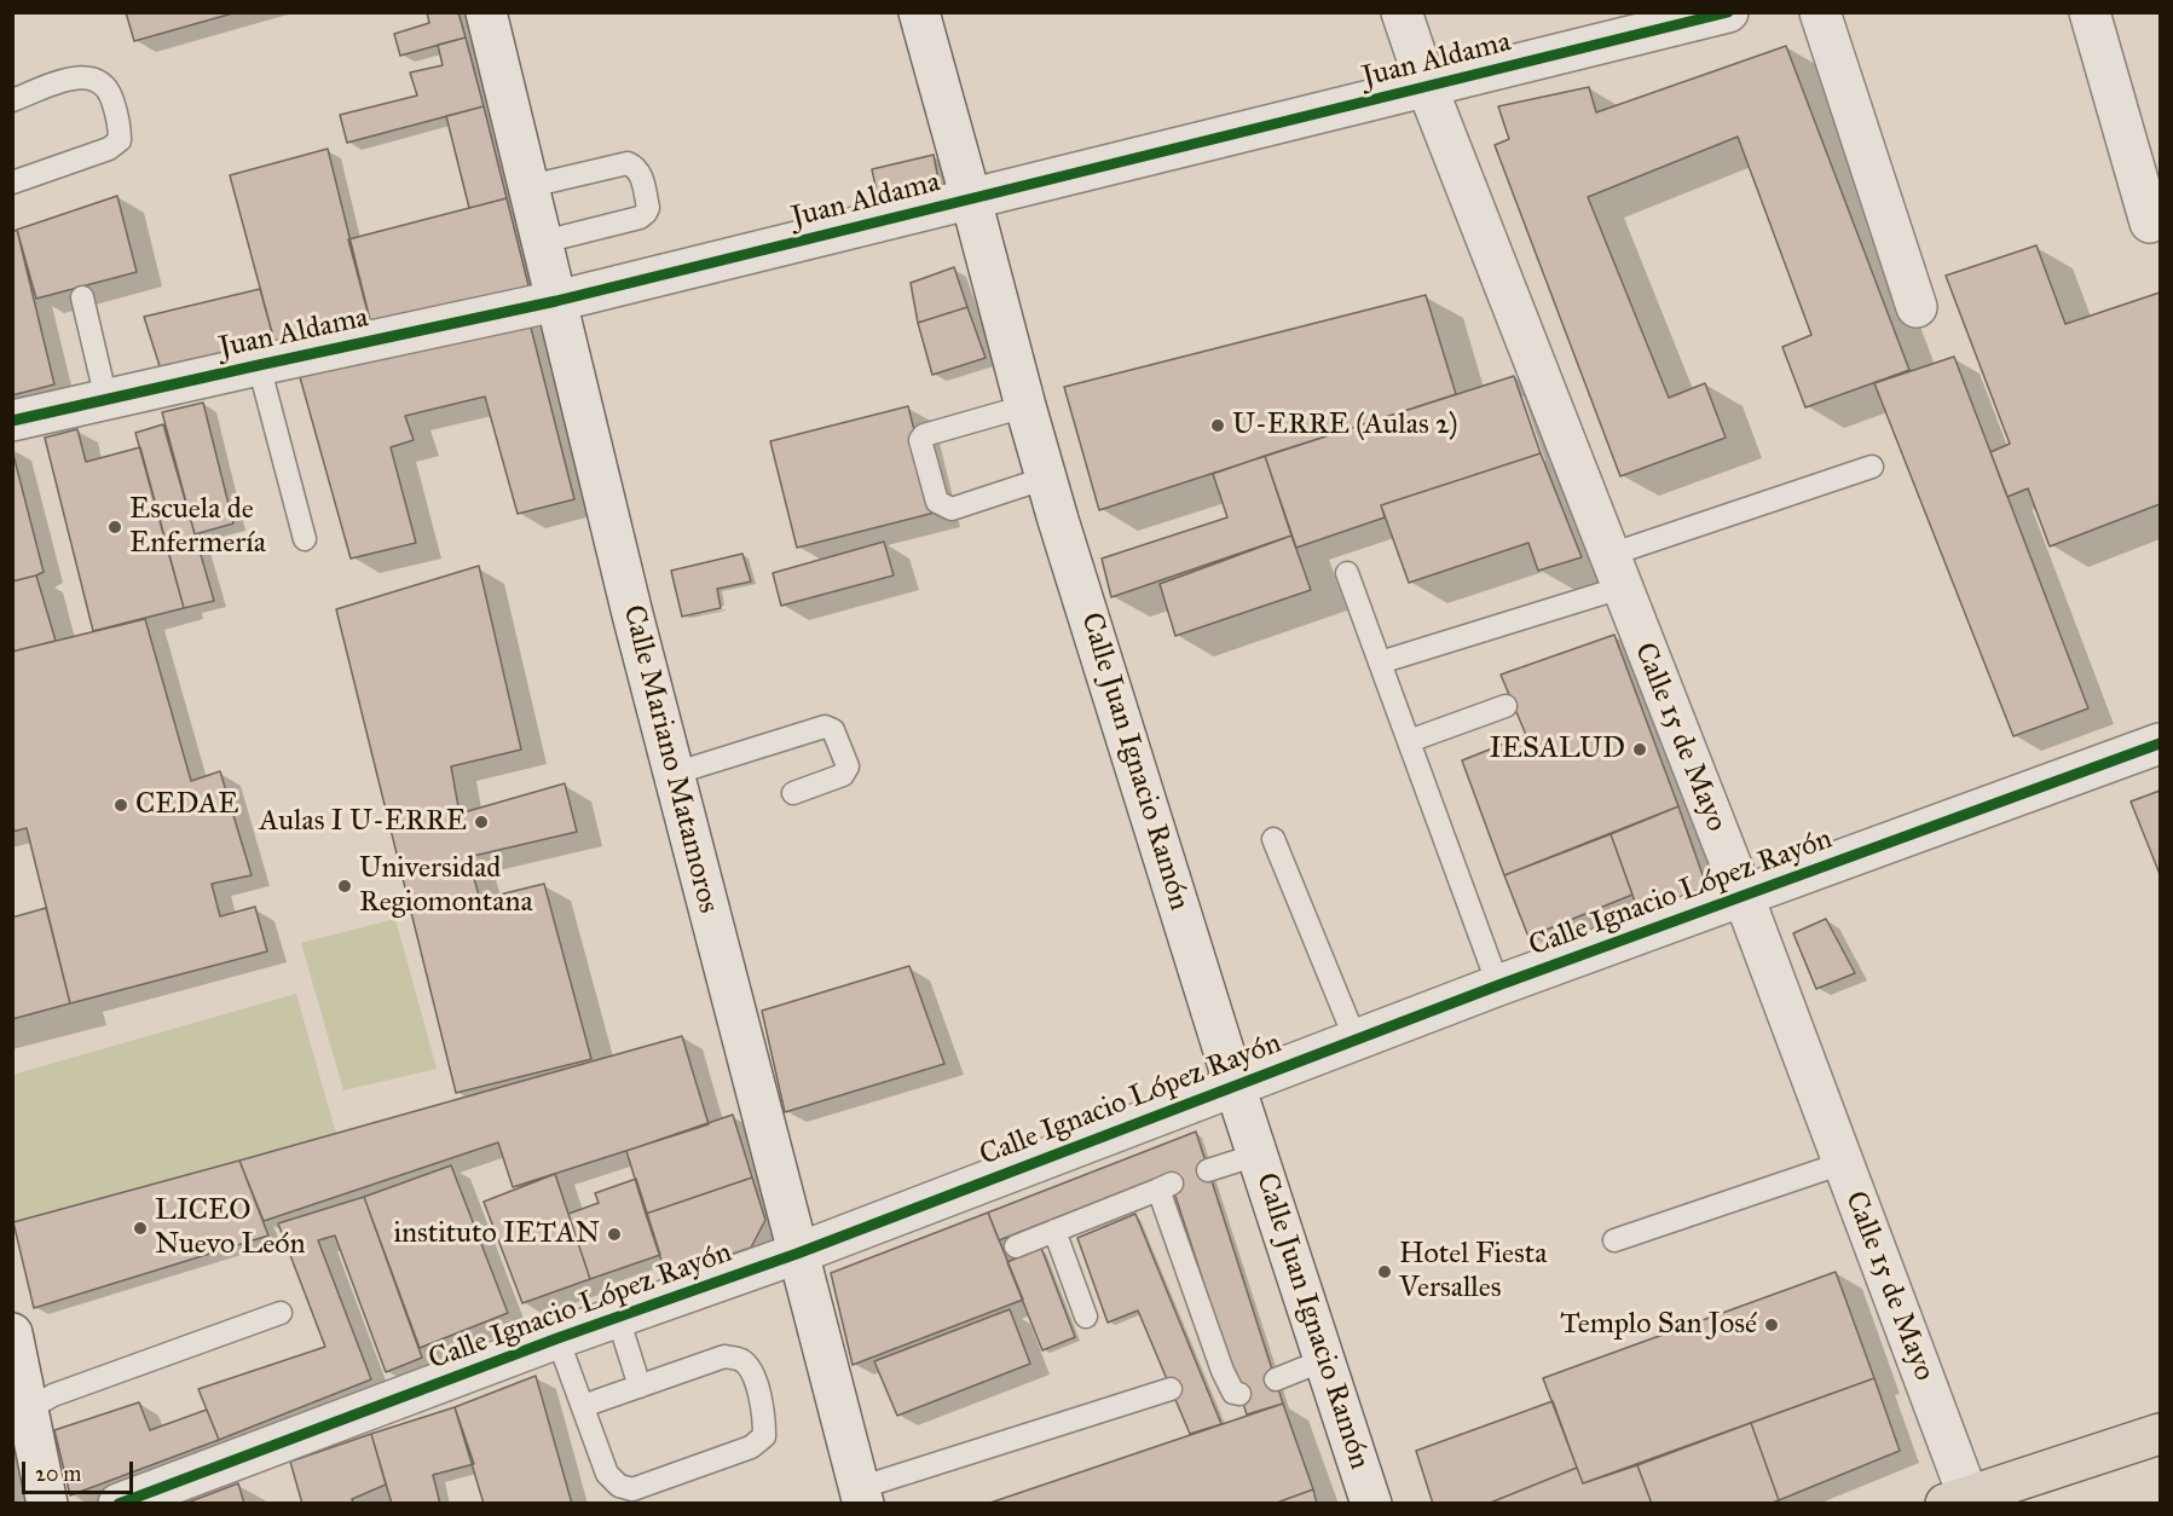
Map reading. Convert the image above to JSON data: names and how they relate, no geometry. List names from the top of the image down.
{
  "streets": {
    "street": [
      "Juan Aldama",
      "Calle 15 de Mayo",
      "Calle Mariano Matamoros",
      "Calle Juan Ignacio Ramón",
      "Calle Ignacio López Rayón"
    ]
  },
  "crossings": [
    ["Juan Aldama", "Calle 15 de Mayo"],
    ["Juan Aldama", "Calle Mariano Matamoros"],
    ["Juan Aldama", "Calle Juan Ignacio Ramón"],
    ["Calle 15 de Mayo", "Calle Ignacio López Rayón"],
    ["Calle Mariano Matamoros", "Calle Ignacio López Rayón"],
    ["Calle Juan Ignacio Ramón", "Calle Ignacio López Rayón"]
  ],
  "places": [
    "U-ERRE (Aulas 2)",
    "Escuela de Enfermería",
    "IESALUD",
    "CEDAE",
    "Aulas I U-ERRE",
    "Universidad Regiomontana",
    "LICEO Nuevo León",
    "instituto IETAN",
    "Hotel Fiesta Versalles",
    "Templo San José"
  ],
  "scale_bar": "20 m"
}
